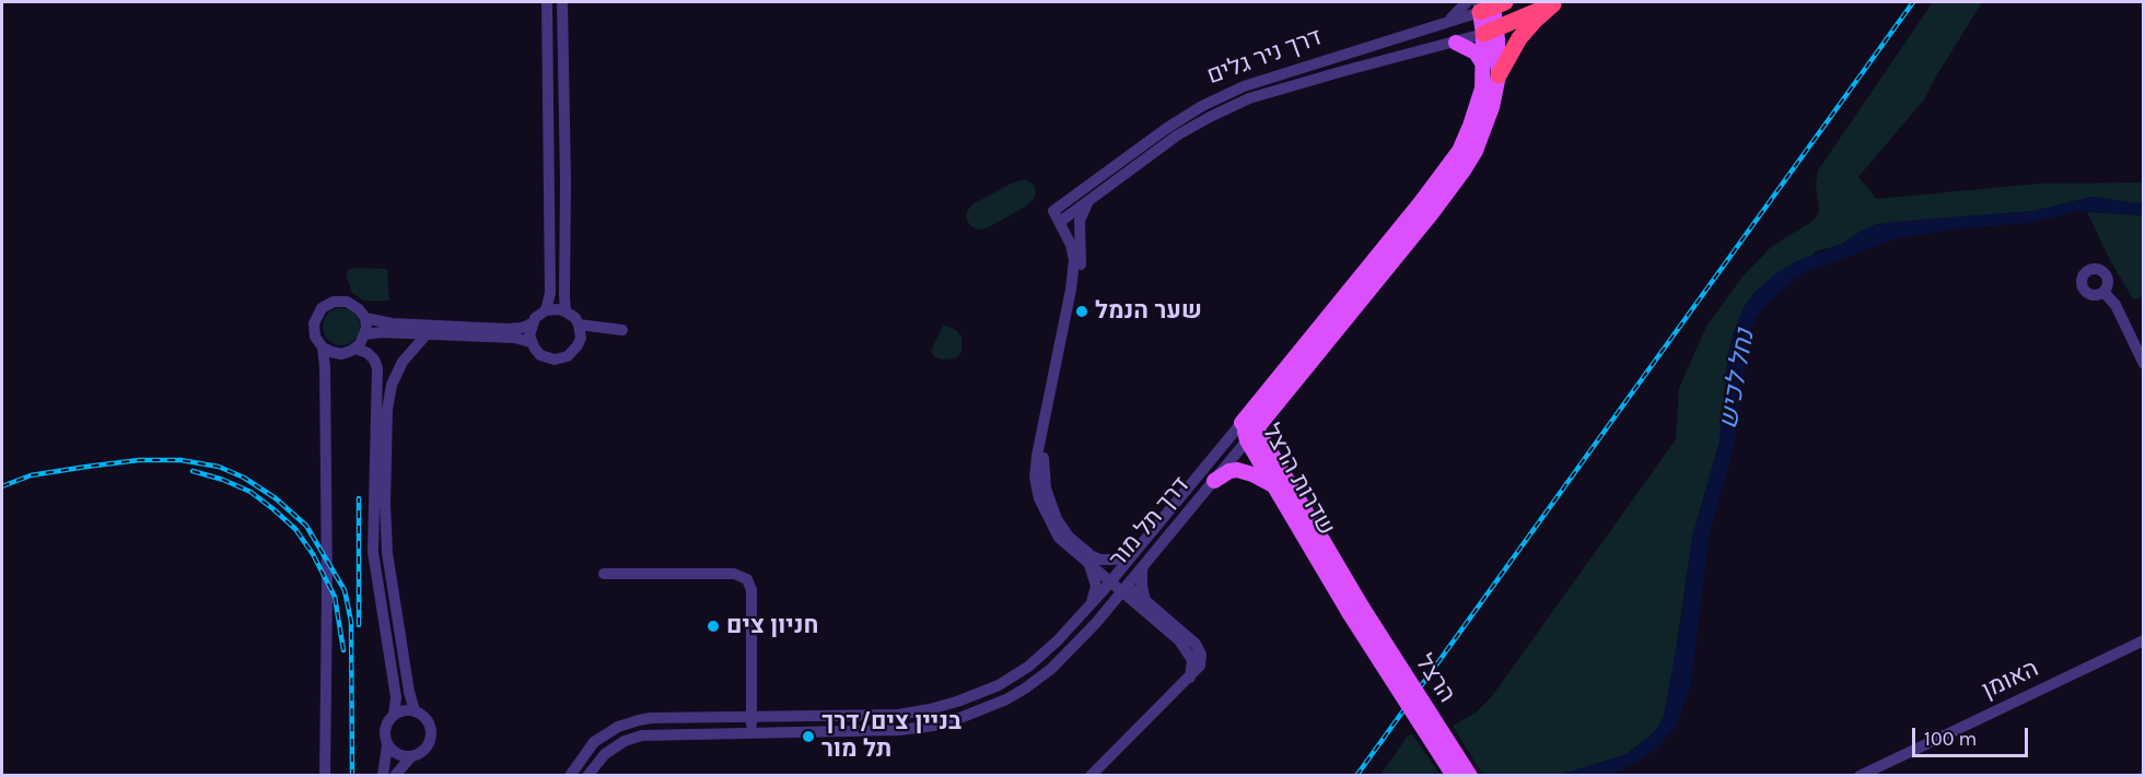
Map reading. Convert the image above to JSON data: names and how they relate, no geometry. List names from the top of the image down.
{
  "streets": {
    "highway": ["דרך ניר גלים"],
    "main road": ["שדרות הרצל", "דרך תל מור", "הרצל"],
    "street": ["האומן"]
  },
  "crossings": [
    ["דרך ניר גלים", "דרך תל מור"],
    ["שדרות הרצל", "דרך תל מור"],
    ["שדרות הרצל", "הרצל"]
  ],
  "water": ["נחל לכיש"],
  "places": ["שער הנמל", "חניון צים", "בניין צים/דרך תל מור"],
  "scale_bar": "100 m"
}
